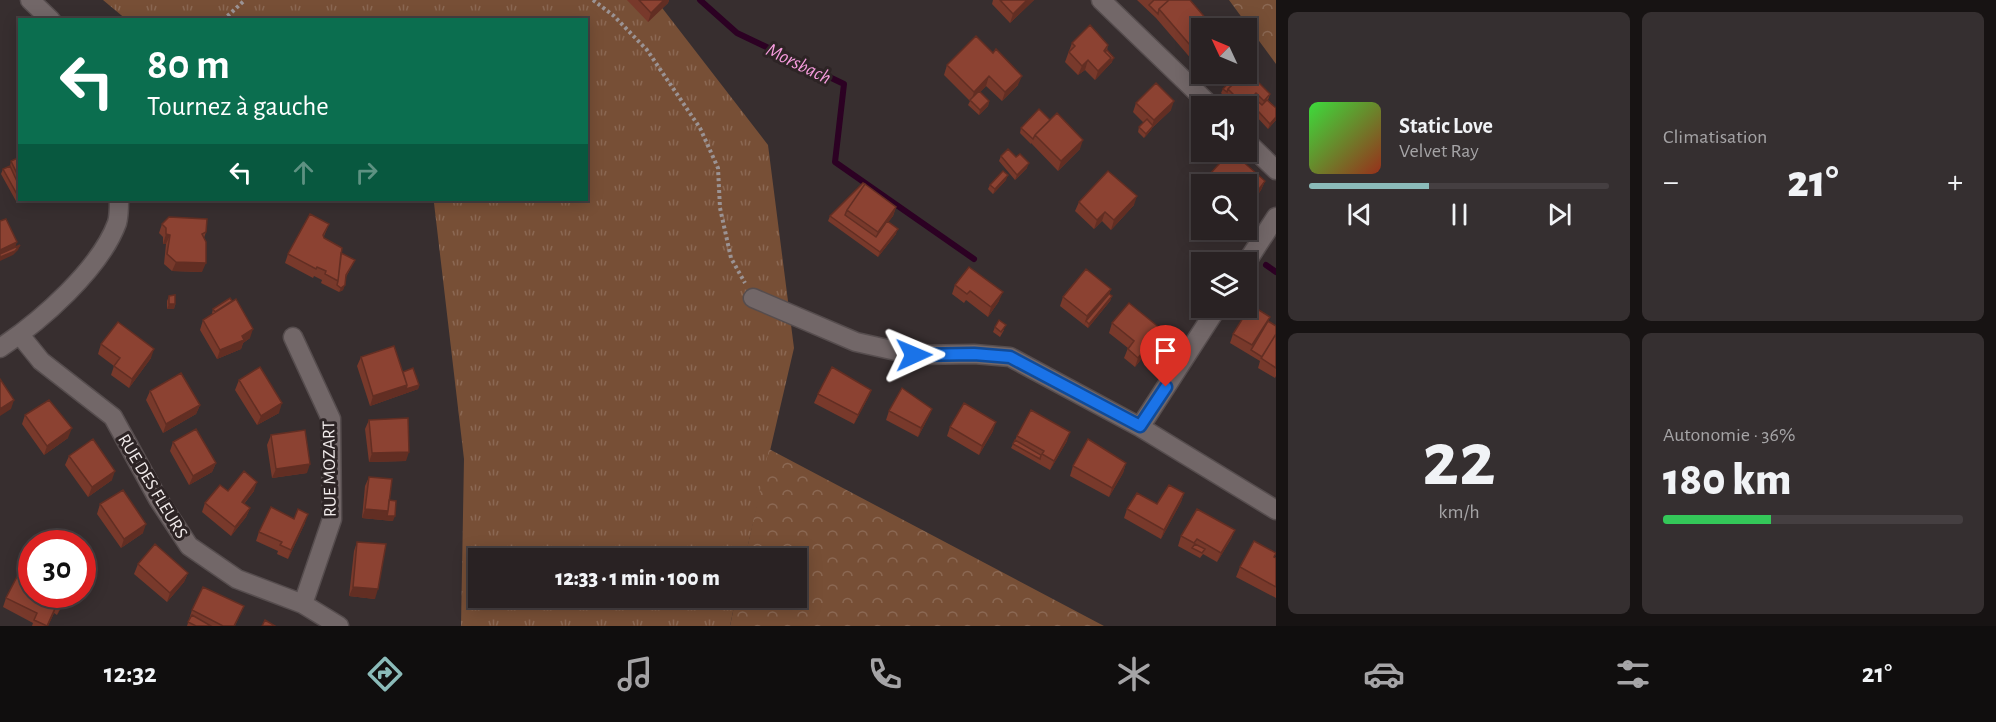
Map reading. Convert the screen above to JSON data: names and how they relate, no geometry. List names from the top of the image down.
{
  "streets": {
    "street": ["RUE MOZART", "RUE DES FLEURS"]
  },
  "crossings": [
    ["RUE MOZART", "RUE DES FLEURS"]
  ],
  "water": ["Morsbach"],
  "north": "top left",
  "page": {
    "tile": [
      "Climatisation",
      ["22", "km/h"],
      ["Autonomie · 36%", "180 km"]
    ],
    "turn": ["80 m", "Tournez à gauche"],
    "song": ["Static Love", "Velvet Ray"],
    "heat": ["−", "21°", "+"],
    "limit": "30",
    "trip": "12:33 · 1 min · 100 m",
    "tabs": ["12:32", "21°"]
  }
}
